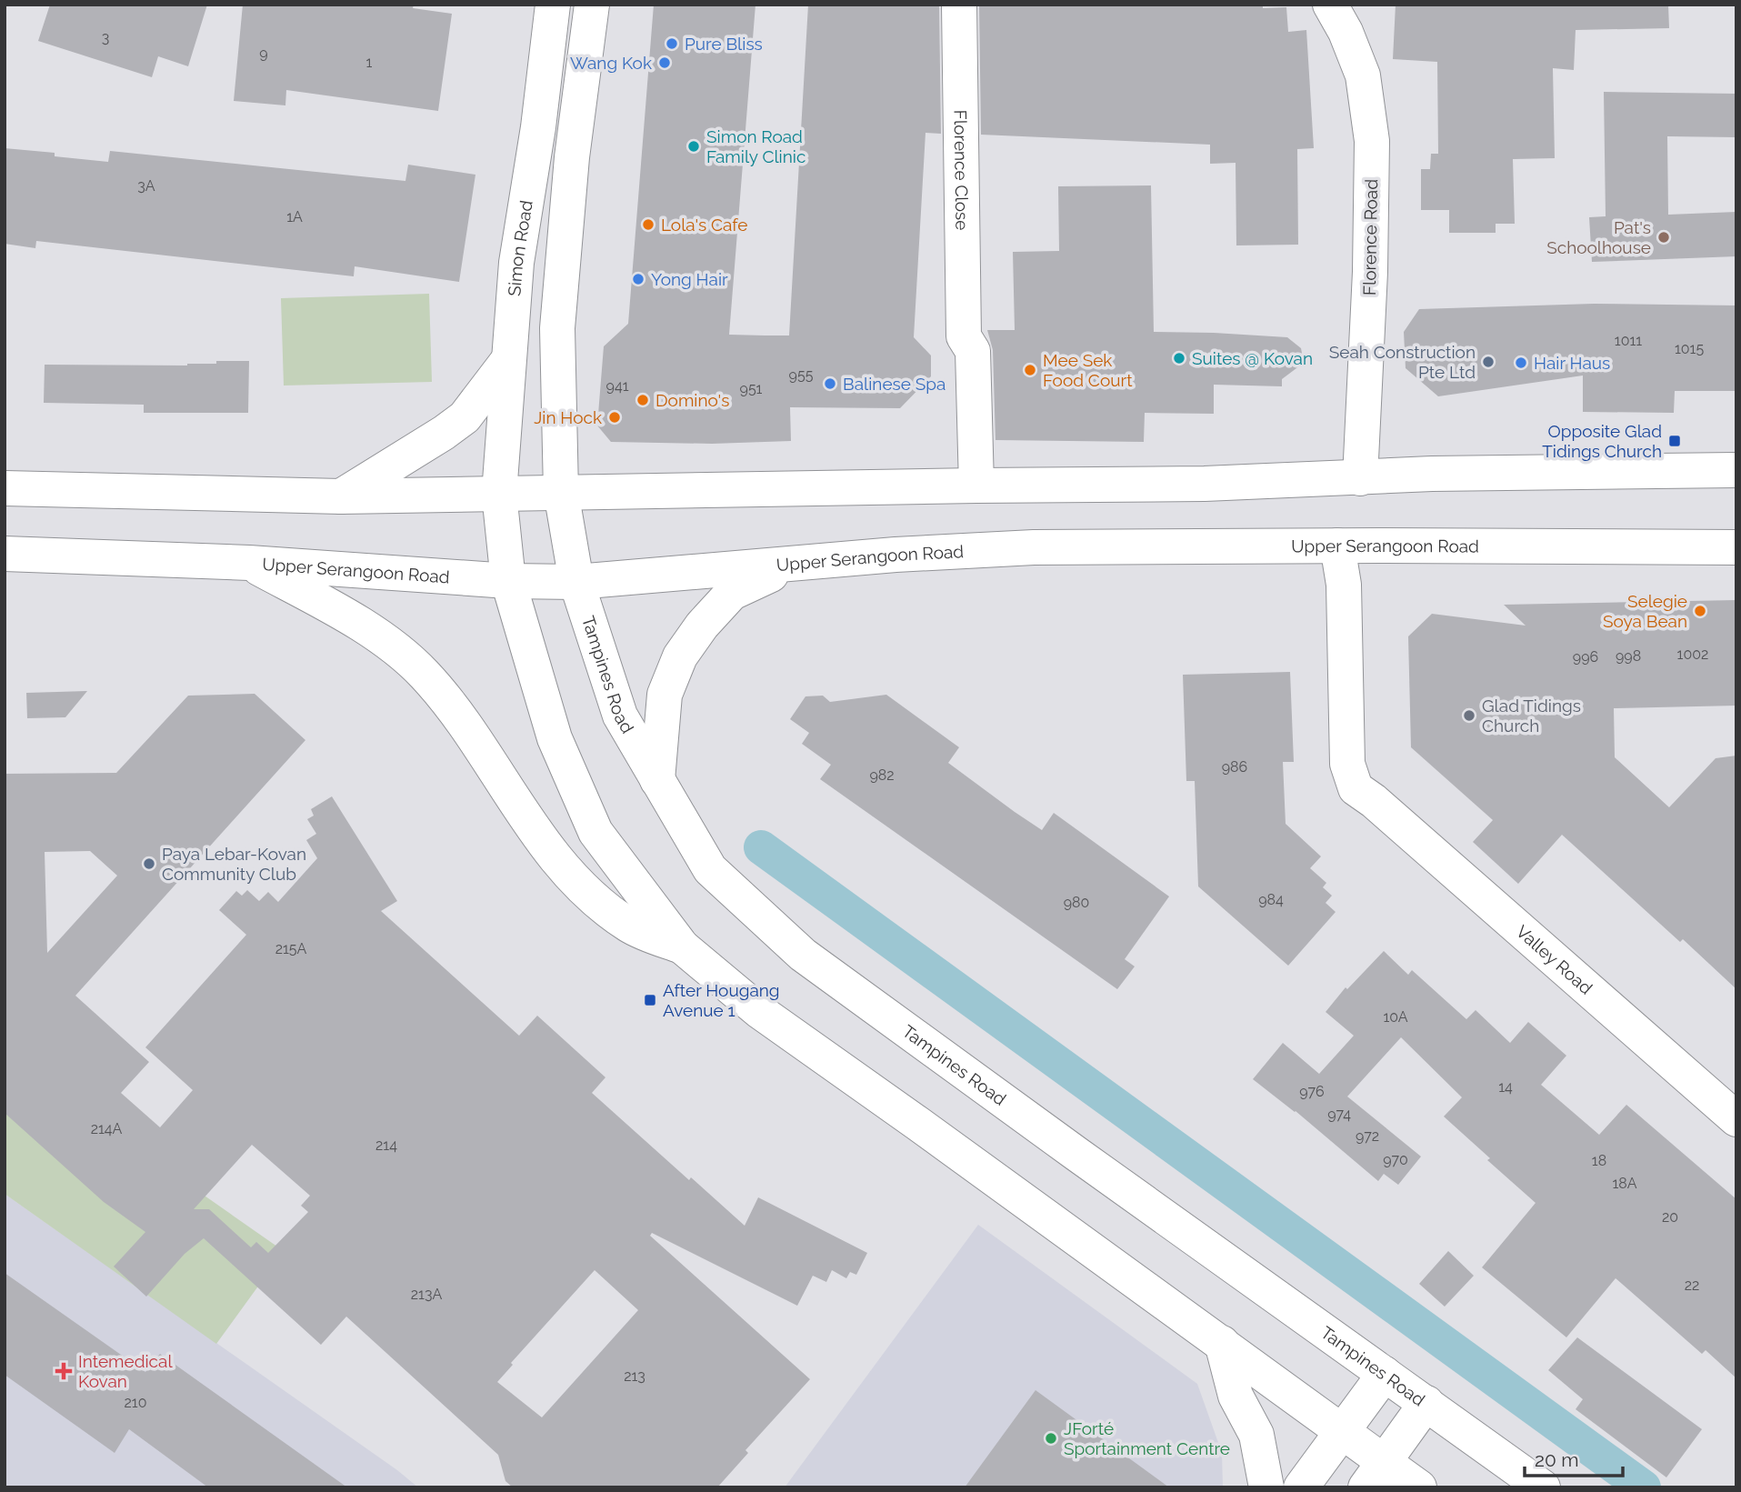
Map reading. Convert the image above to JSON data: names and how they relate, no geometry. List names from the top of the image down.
{
  "streets": {
    "main road": [
      "Florence Close",
      "Florence Road",
      "Simon Road",
      "Upper Serangoon Road",
      "Tampines Road",
      "Valley Road"
    ]
  },
  "crossings": [
    ["Upper Serangoon Road", "Tampines Road"],
    ["Upper Serangoon Road", "Valley Road"]
  ],
  "places": {
    "other": [
      "Pure Bliss",
      "Wang Kok",
      "Simon Road Family Clinic",
      "Lola's Cafe",
      "Pat's Schoolhouse",
      "Yong Hair",
      "Suites @ Kovan",
      "Seah Construction Pte Ltd",
      "Hair Haus",
      "Mee Sek Food Court",
      "Balinese Spa",
      "Domino's",
      "Jin Hock",
      "Selegie Soya Bean",
      "Glad Tidings Church",
      "Paya Lebar-Kovan Community Club",
      "JForté Sportainment Centre"
    ],
    "transit": ["Opposite Glad Tidings Church", "After Hougang Avenue 1"],
    "health": ["Intemedical Kovan"]
  },
  "house_numbers": [
    "3",
    "9",
    "1",
    "3A",
    "1A",
    "1011",
    "1015",
    "955",
    "941",
    "951",
    "1002",
    "998",
    "996",
    "986",
    "982",
    "984",
    "980",
    "215A",
    "10A",
    "14",
    "976",
    "974",
    "214A",
    "972",
    "214",
    "970",
    "18",
    "18A",
    "20",
    "22",
    "213A",
    "213",
    "210"
  ],
  "scale_bar": "20 m"
}
